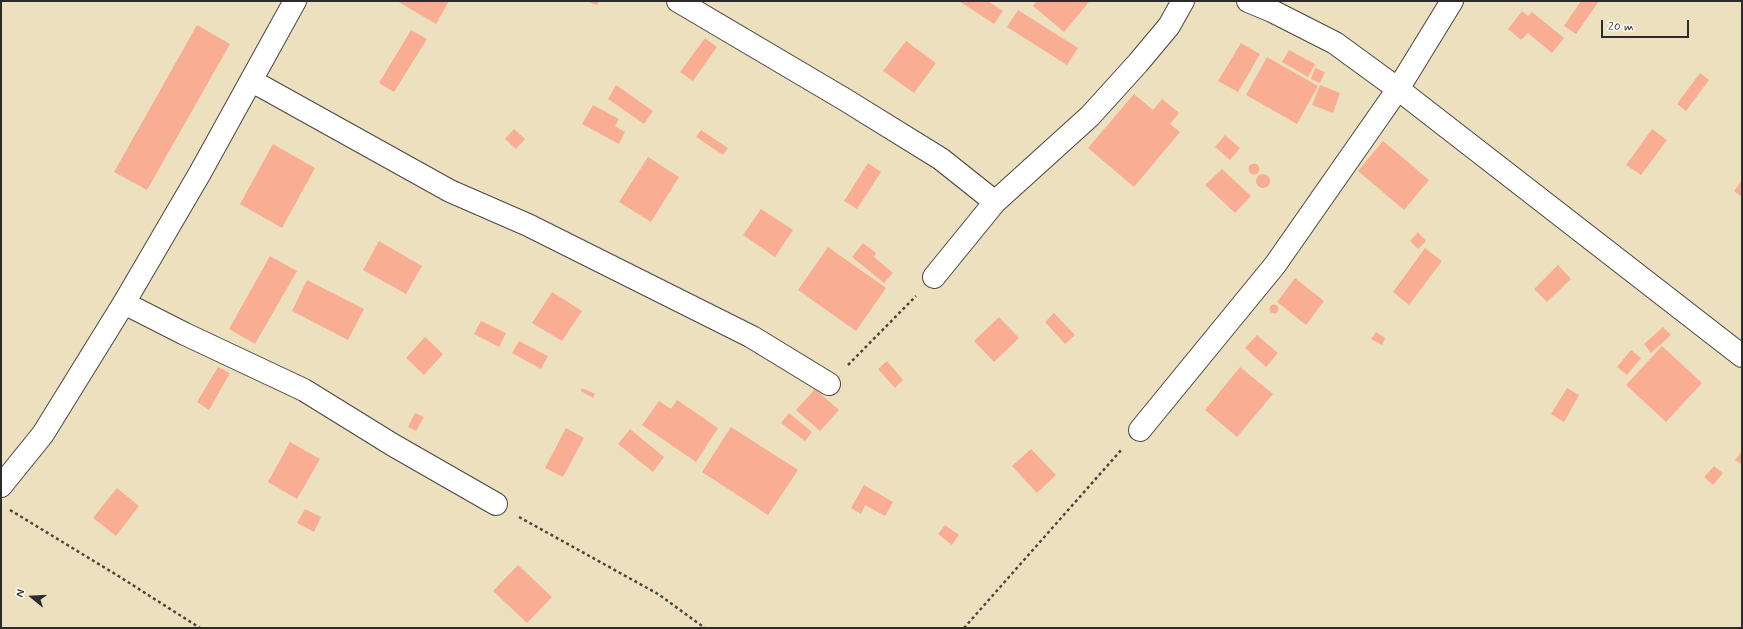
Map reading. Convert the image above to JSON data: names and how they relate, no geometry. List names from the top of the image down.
{
  "scale_bar": "20 m",
  "north": "left"
}
